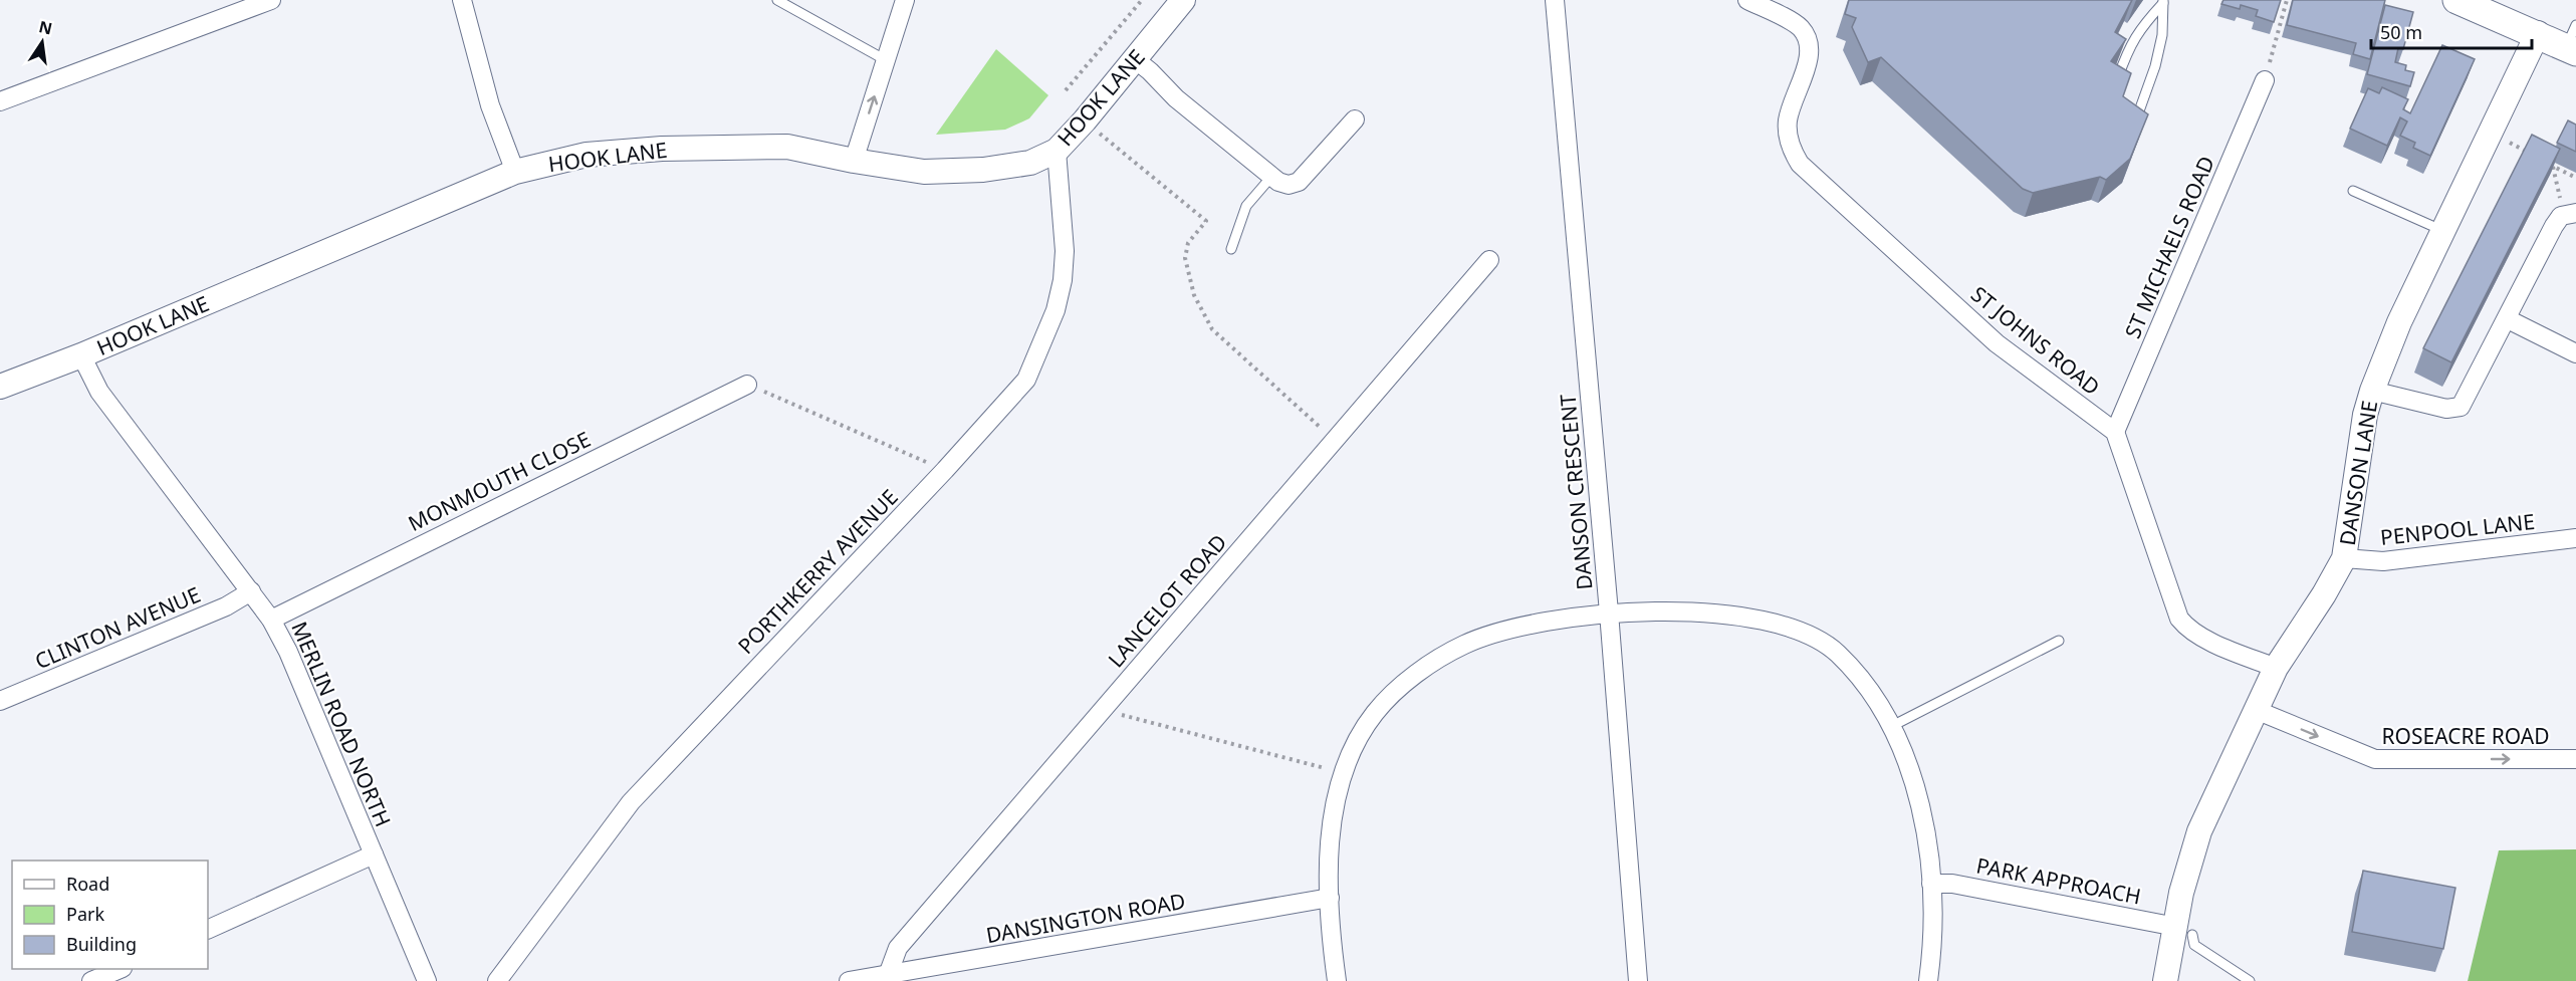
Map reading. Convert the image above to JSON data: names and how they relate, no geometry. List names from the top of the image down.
{
  "streets": {
    "street": [
      "HOOK LANE",
      "ST MICHAELS ROAD",
      "ST JOHNS ROAD",
      "DANSON LANE",
      "MONMOUTH CLOSE",
      "DANSON CRESCENT",
      "PENPOOL LANE",
      "PORTHKERRY AVENUE",
      "LANCELOT ROAD",
      "CLINTON AVENUE",
      "MERLIN ROAD NORTH",
      "ROSEACRE ROAD",
      "PARK APPROACH",
      "DANSINGTON ROAD"
    ]
  },
  "crossings": [
    ["HOOK LANE", "PORTHKERRY AVENUE"],
    ["HOOK LANE", "MERLIN ROAD NORTH"],
    ["ST MICHAELS ROAD", "ST JOHNS ROAD"],
    ["DANSON LANE", "PENPOOL LANE"],
    ["DANSON LANE", "ROSEACRE ROAD"],
    ["DANSON LANE", "PARK APPROACH"],
    ["MONMOUTH CLOSE", "MERLIN ROAD NORTH"],
    ["LANCELOT ROAD", "DANSINGTON ROAD"],
    ["CLINTON AVENUE", "MERLIN ROAD NORTH"]
  ],
  "one_way": ["ROSEACRE ROAD"],
  "legend": ["Road", "Park", "Building"],
  "scale_bar": "50 m",
  "north": "top"
}
